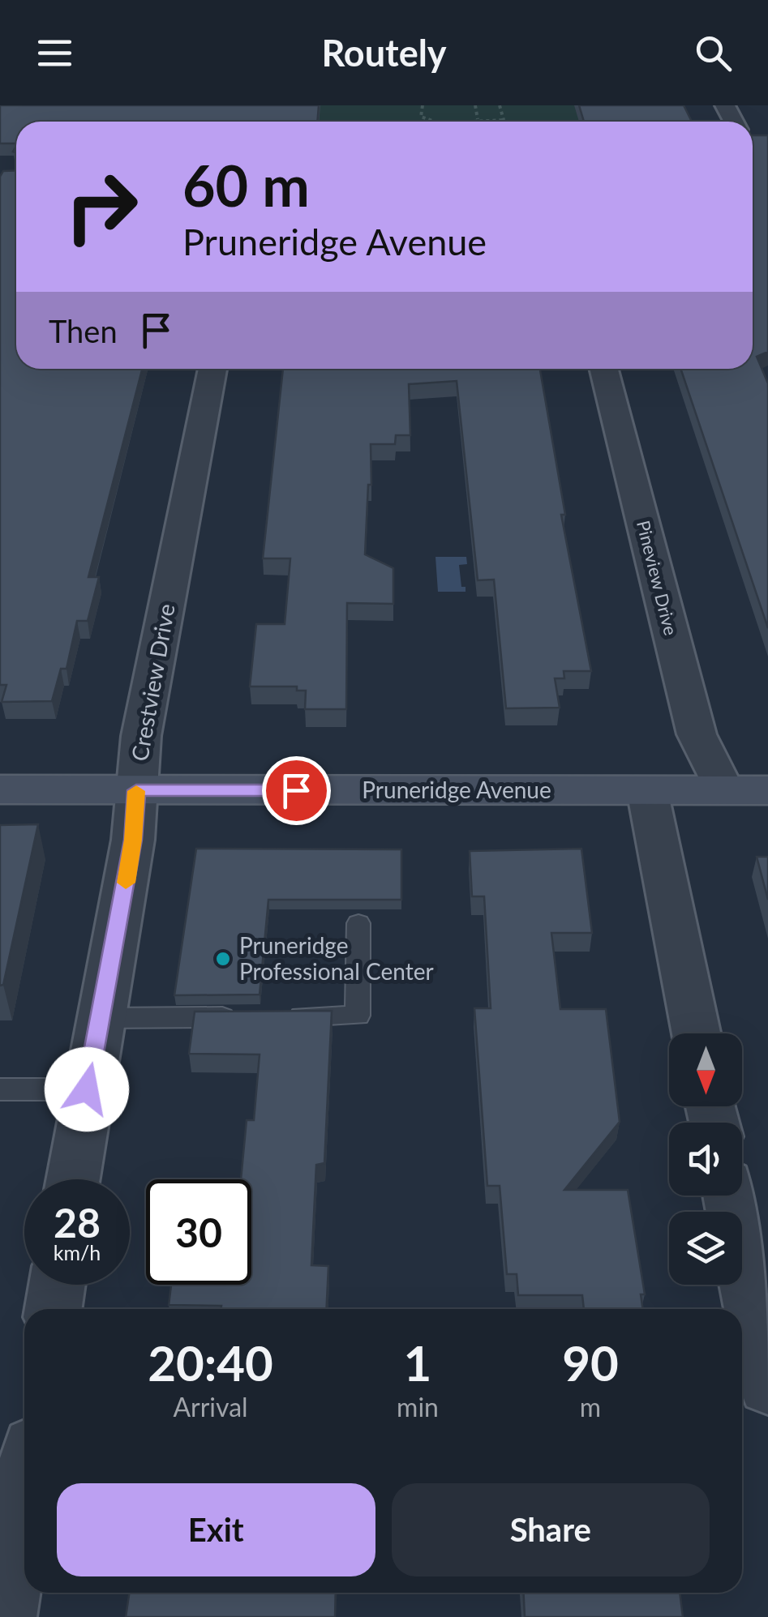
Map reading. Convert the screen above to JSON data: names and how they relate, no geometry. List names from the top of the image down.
{
  "streets": {
    "main road": ["Pruneridge Avenue"],
    "street": ["Pineview Drive", "Crestview Drive"]
  },
  "crossings": [
    ["Pineview Drive", "Pruneridge Avenue"],
    ["Crestview Drive", "Pruneridge Avenue"]
  ],
  "places": ["Pruneridge Professional Center"],
  "north": "bottom",
  "page": {
    "header": "Routely",
    "turn": ["60 m", "Pruneridge Avenue"],
    "then": "Then",
    "speed": "28 km/h",
    "limit": "30",
    "eta": [
      "20:40",
      "Arrival",
      "1",
      "min",
      "90",
      "m"
    ],
    "buttons": ["Exit", "Share"]
  }
}
